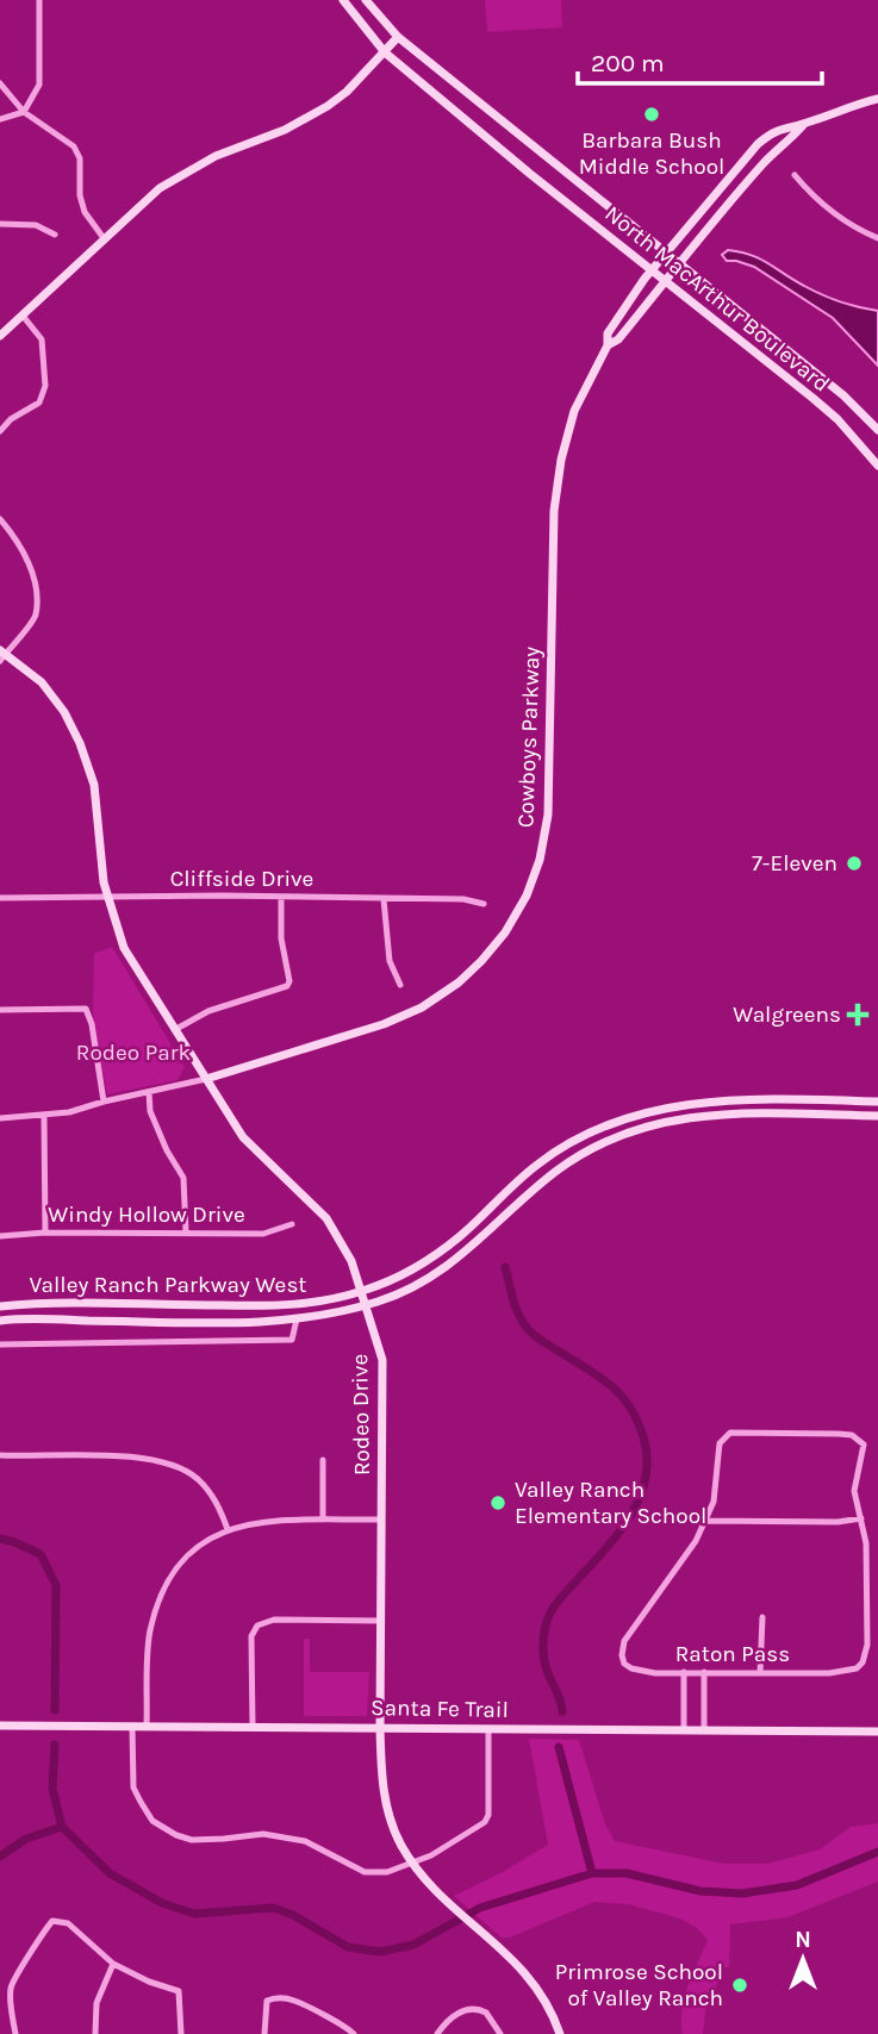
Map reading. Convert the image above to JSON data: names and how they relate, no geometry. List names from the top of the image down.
{
  "streets": {
    "street": [
      "North MacArthur Boulevard",
      "Cowboys Parkway",
      "Cliffside Drive",
      "Windy Hollow Drive",
      "Valley Ranch Parkway West",
      "Rodeo Drive",
      "Raton Pass",
      "Santa Fe Trail"
    ]
  },
  "crossings": [
    ["North MacArthur Boulevard", "Cowboys Parkway"],
    ["Cowboys Parkway", "Rodeo Drive"],
    ["Cliffside Drive", "Rodeo Drive"],
    ["Valley Ranch Parkway West", "Rodeo Drive"],
    ["Rodeo Drive", "Santa Fe Trail"]
  ],
  "parks": ["Rodeo Park"],
  "places": {
    "other": [
      "Barbara Bush Middle School",
      "7-Eleven",
      "Valley Ranch Elementary School",
      "Primrose School of Valley Ranch"
    ],
    "health": ["Walgreens"]
  },
  "scale_bar": "200 m",
  "north": "top"
}
